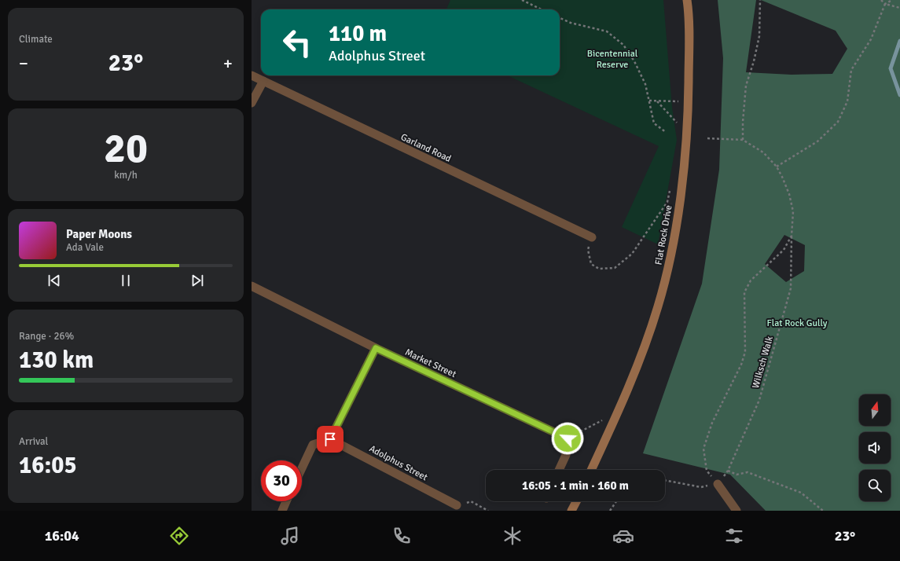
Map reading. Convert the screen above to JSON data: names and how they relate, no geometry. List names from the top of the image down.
{
  "streets": {
    "main road": ["Flat Rock Drive"],
    "street": ["Garland Road", "Market Street", "Adolphus Street"],
    "path": ["Wilksch Walk"]
  },
  "parks": ["Bicentennial Reserve", "Flat Rock Gully"],
  "north": "top",
  "page": {
    "tile": [
      "Climate",
      ["20", "km/h"],
      ["Range · 26%", "130 km"],
      ["Arrival", "16:05"]
    ],
    "turn": ["110 m", "Adolphus Street"],
    "heat": ["−", "23°", "+"],
    "song": ["Paper Moons", "Ada Vale"],
    "limit": "30",
    "trip": "16:05 · 1 min · 160 m",
    "tabs": ["16:04", "23°"]
  }
}
